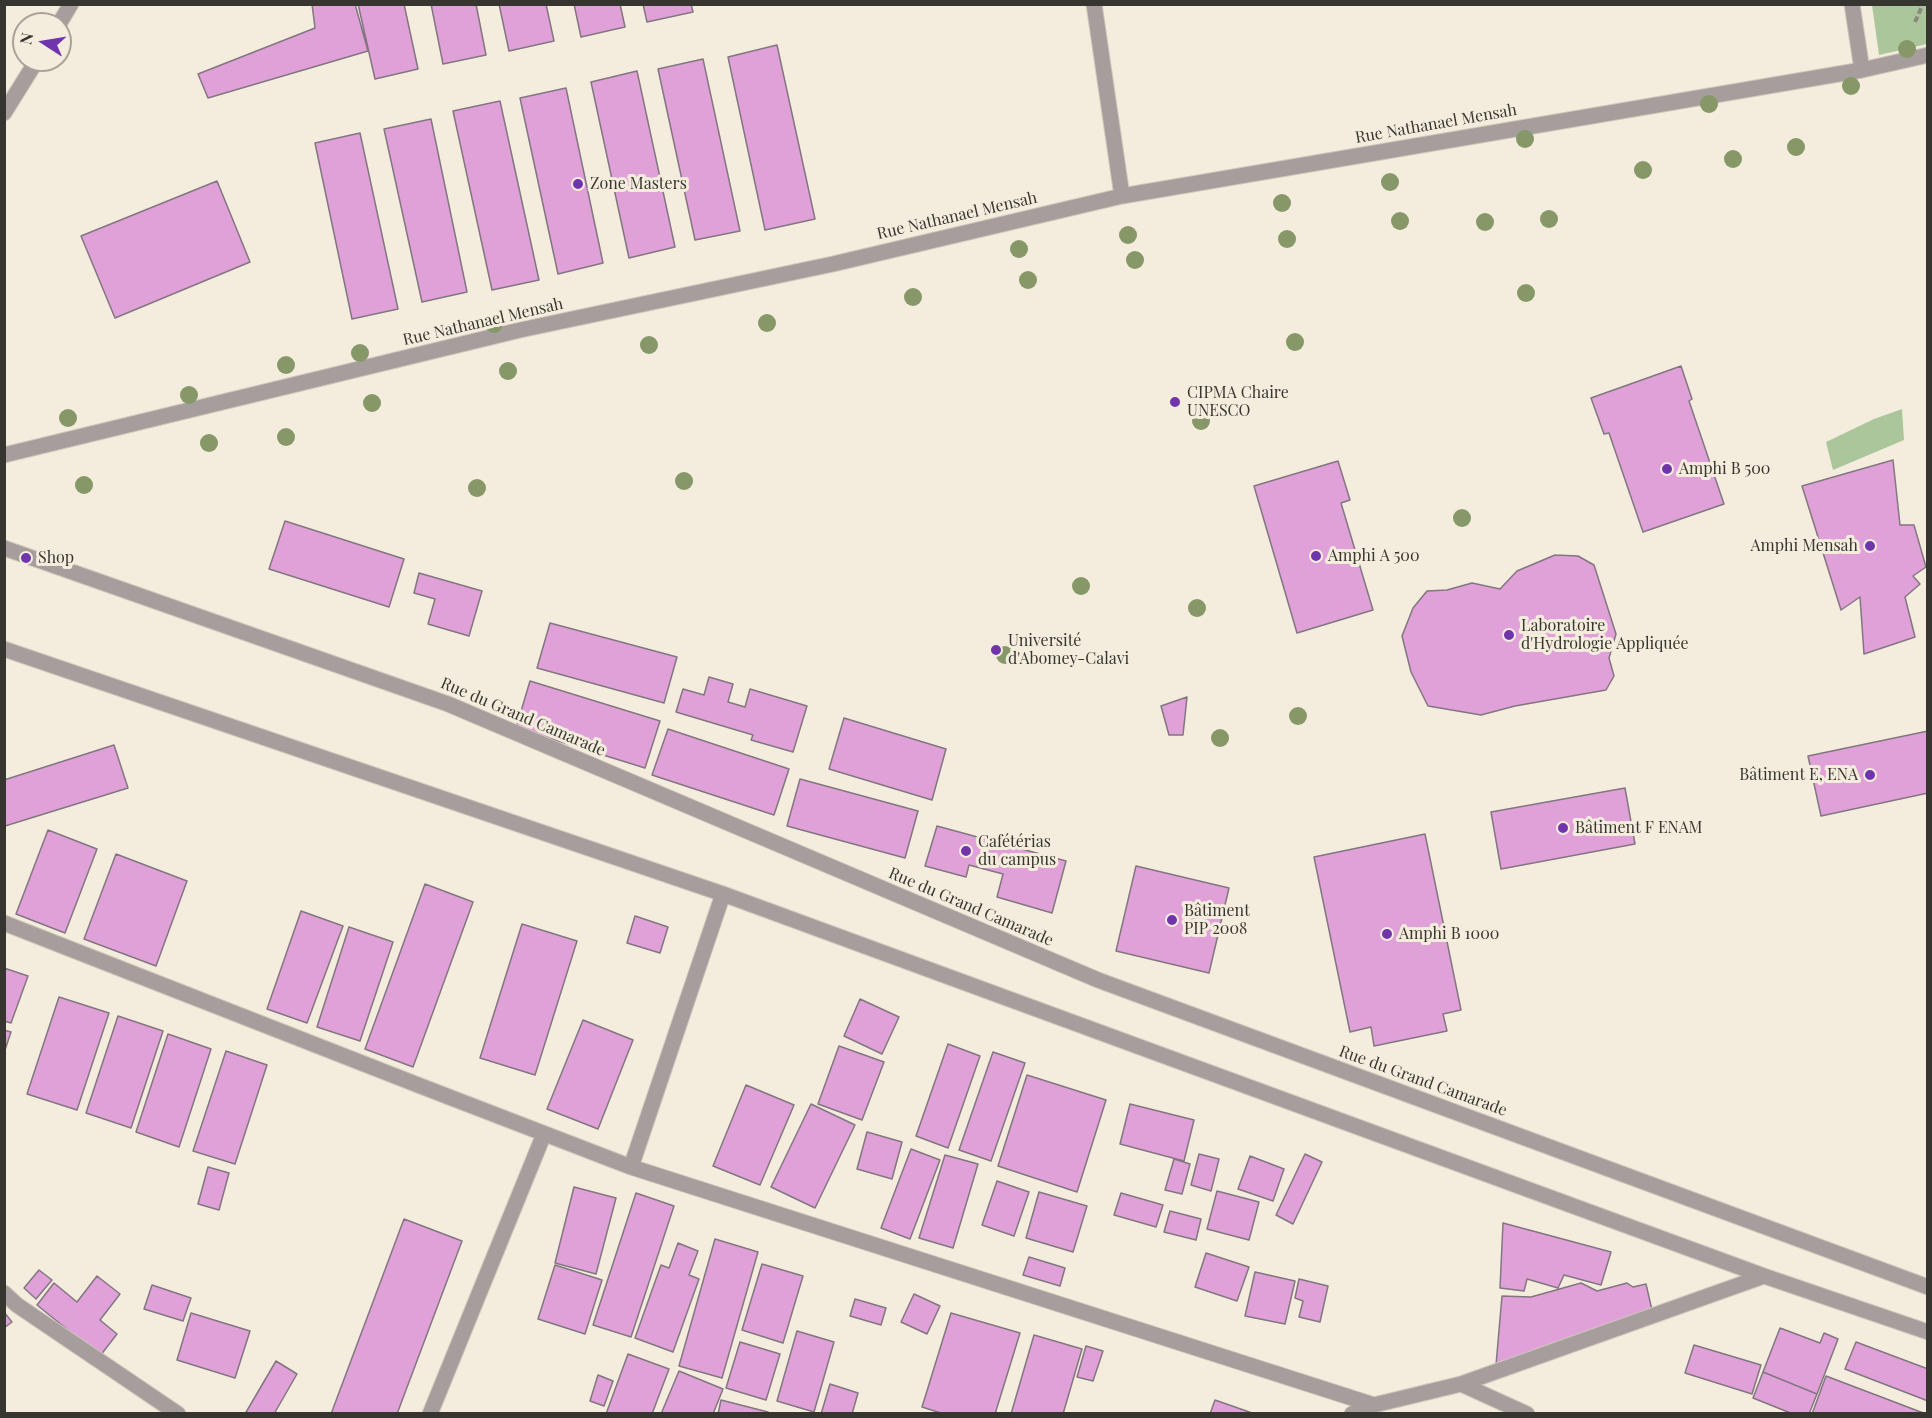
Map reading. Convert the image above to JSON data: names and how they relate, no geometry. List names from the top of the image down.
{
  "streets": {
    "street": ["Rue Nathanael Mensah", "Rue du Grand Camarade"]
  },
  "places": [
    "Zone Masters",
    "CIPMA Chaire UNESCO",
    "Amphi B 500",
    "Amphi Mensah",
    "Amphi A 500",
    "Shop",
    "Laboratoire d'Hydrologie Appliquée",
    "Université d'Abomey-Calavi",
    "Bâtiment E, ENA",
    "Bâtiment F ENAM",
    "Cafétérias du campus",
    "Bâtiment PIP 2008",
    "Amphi B 1000"
  ],
  "north": "left"
}
